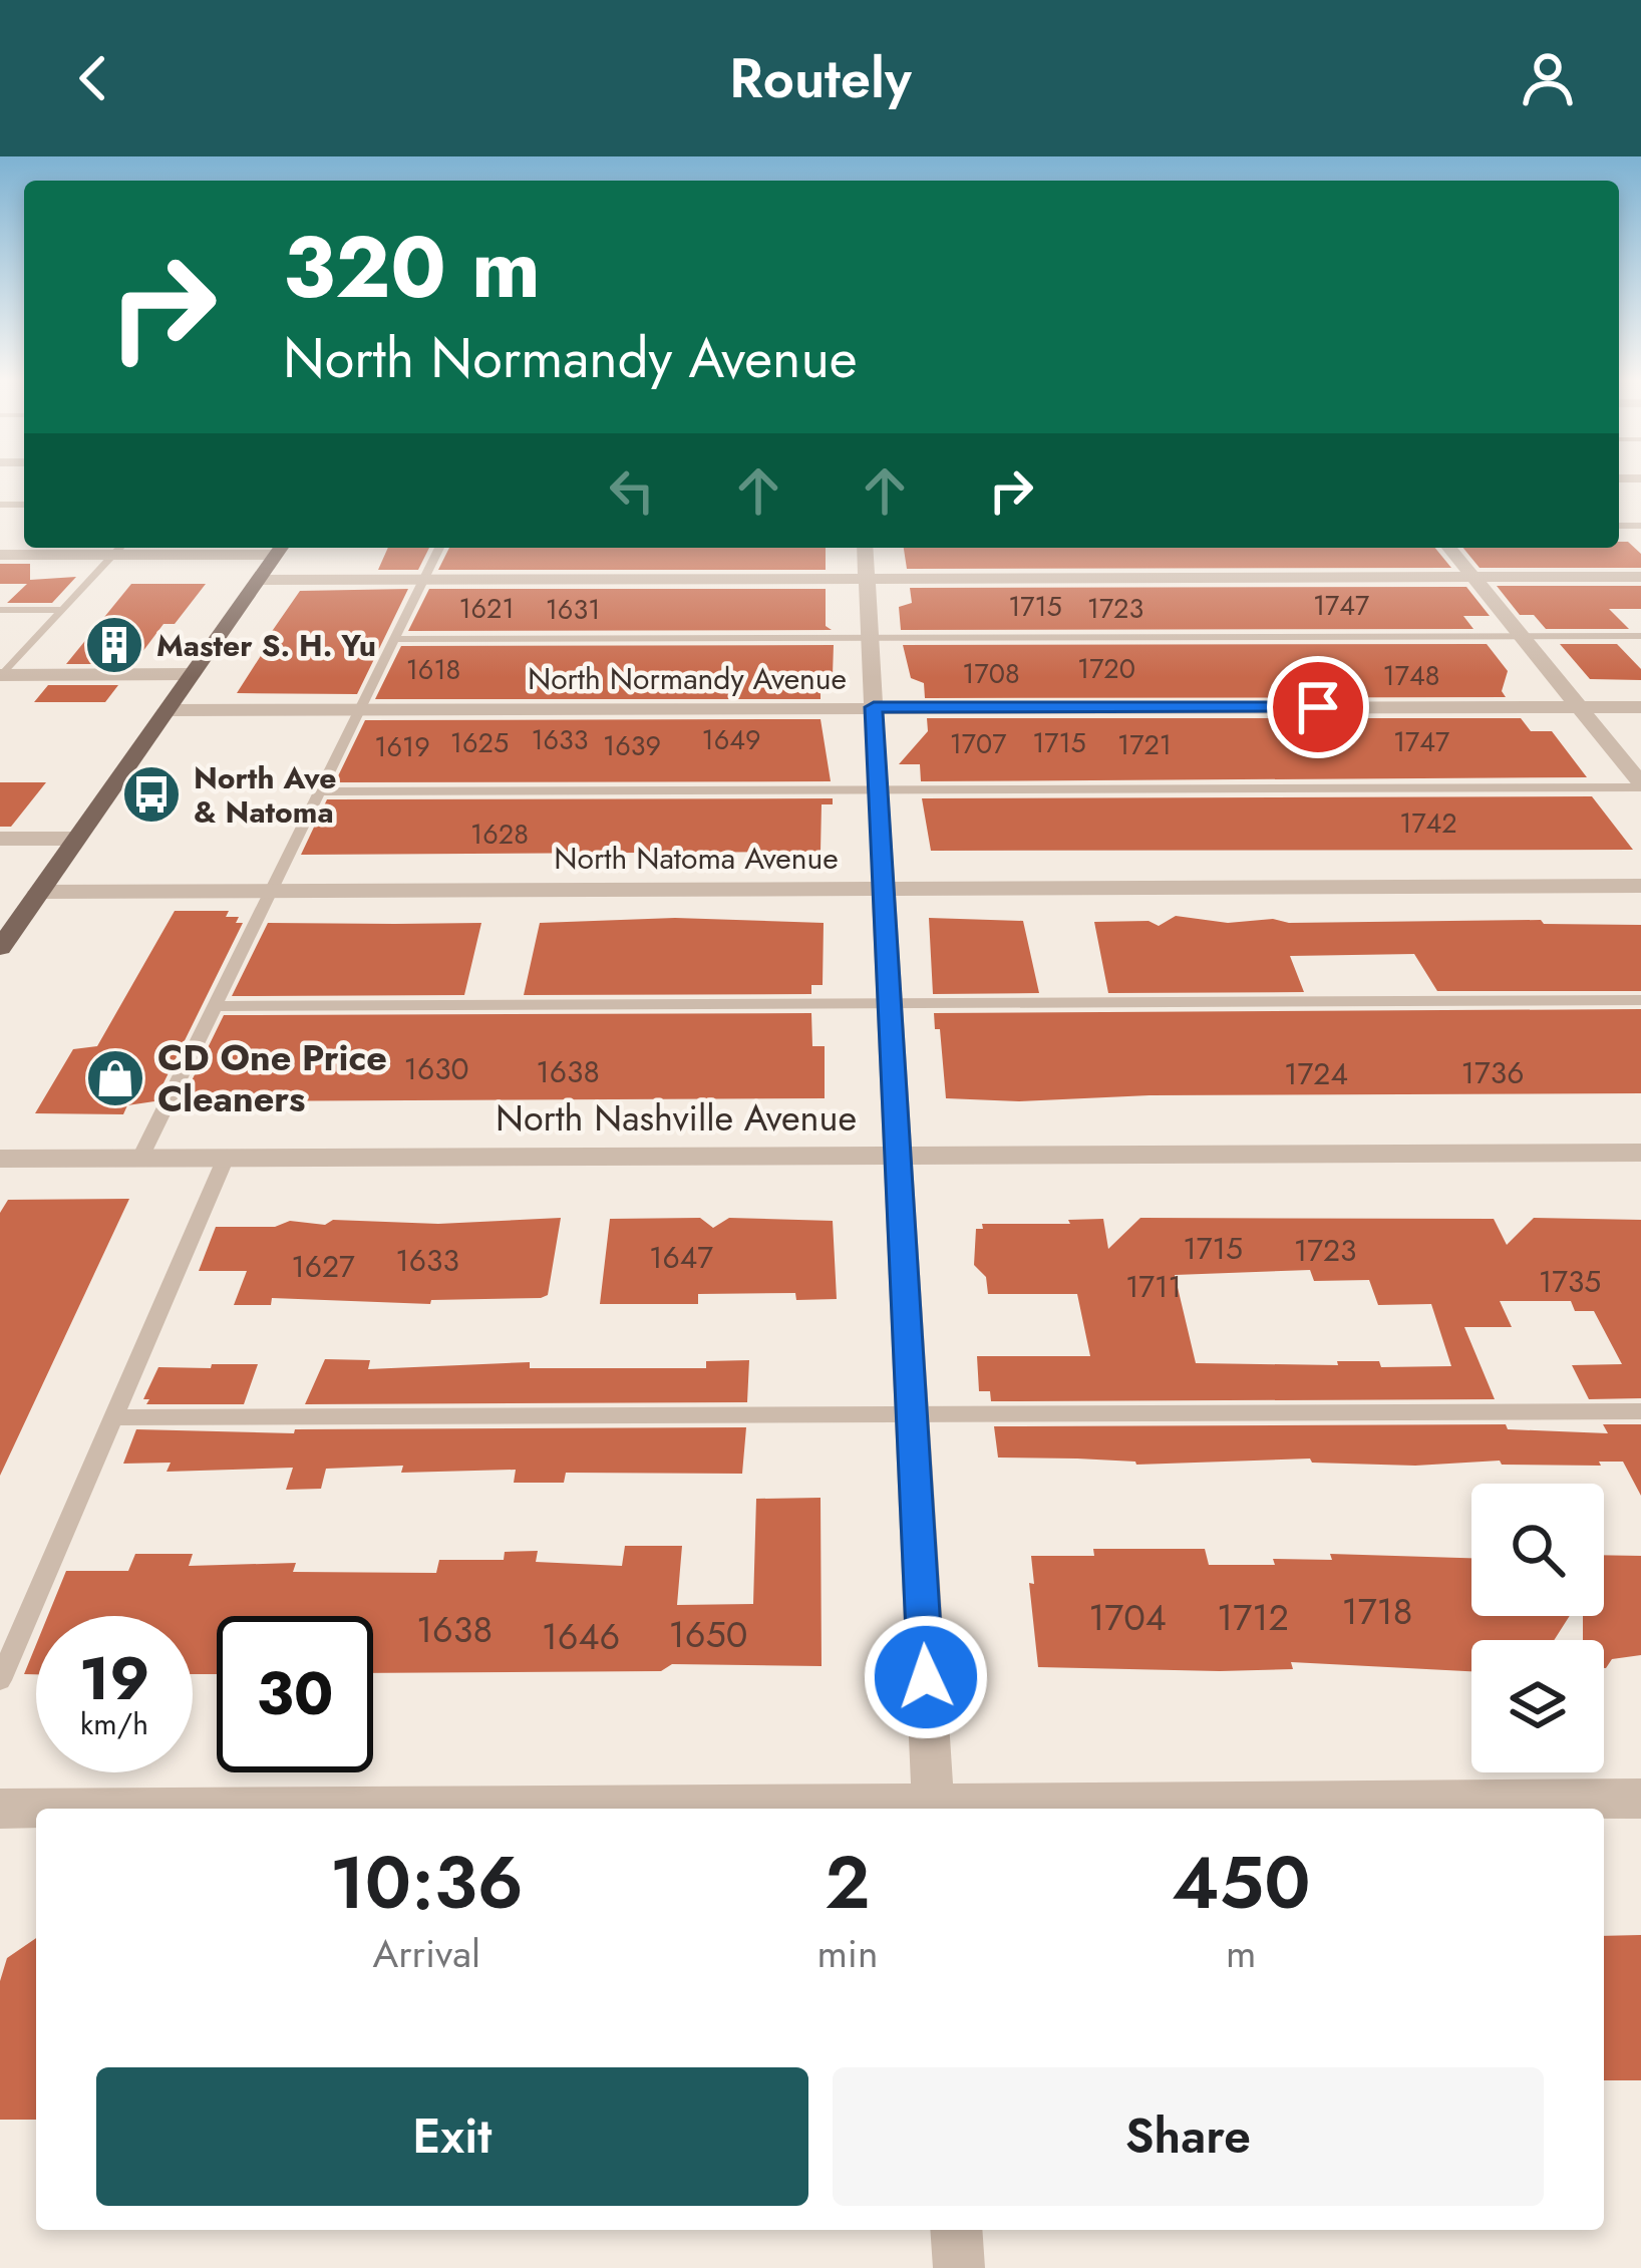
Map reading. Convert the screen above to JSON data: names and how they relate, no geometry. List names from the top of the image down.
{
  "streets": {
    "street": ["North Normandy Avenue", "North Natoma Avenue", "North Nashville Avenue"]
  },
  "places": {
    "building": ["Master S. H. Yu"],
    "bus stop": ["North Ave & Natoma"],
    "shop": ["CD One Price Cleaners"]
  },
  "house_numbers": [
    "1747",
    "1715",
    "1621",
    "1723",
    "1631",
    "1720",
    "1618",
    "1708",
    "1748",
    "1633",
    "1649",
    "1747",
    "1625",
    "1715",
    "1707",
    "1721",
    "1639",
    "1619",
    "1742",
    "1628",
    "1630",
    "1638",
    "1736",
    "1724",
    "1715",
    "1723",
    "1647",
    "1633",
    "1627",
    "1735",
    "1711",
    "1718",
    "1704",
    "1712",
    "1638",
    "1650",
    "1646"
  ],
  "page": {
    "header": "Routely",
    "turn": ["320 m", "North Normandy Avenue"],
    "speed": "19 km/h",
    "limit": "30",
    "eta": [
      "10:36",
      "Arrival",
      "2",
      "min",
      "450",
      "m"
    ],
    "buttons": ["Exit", "Share"]
  }
}
